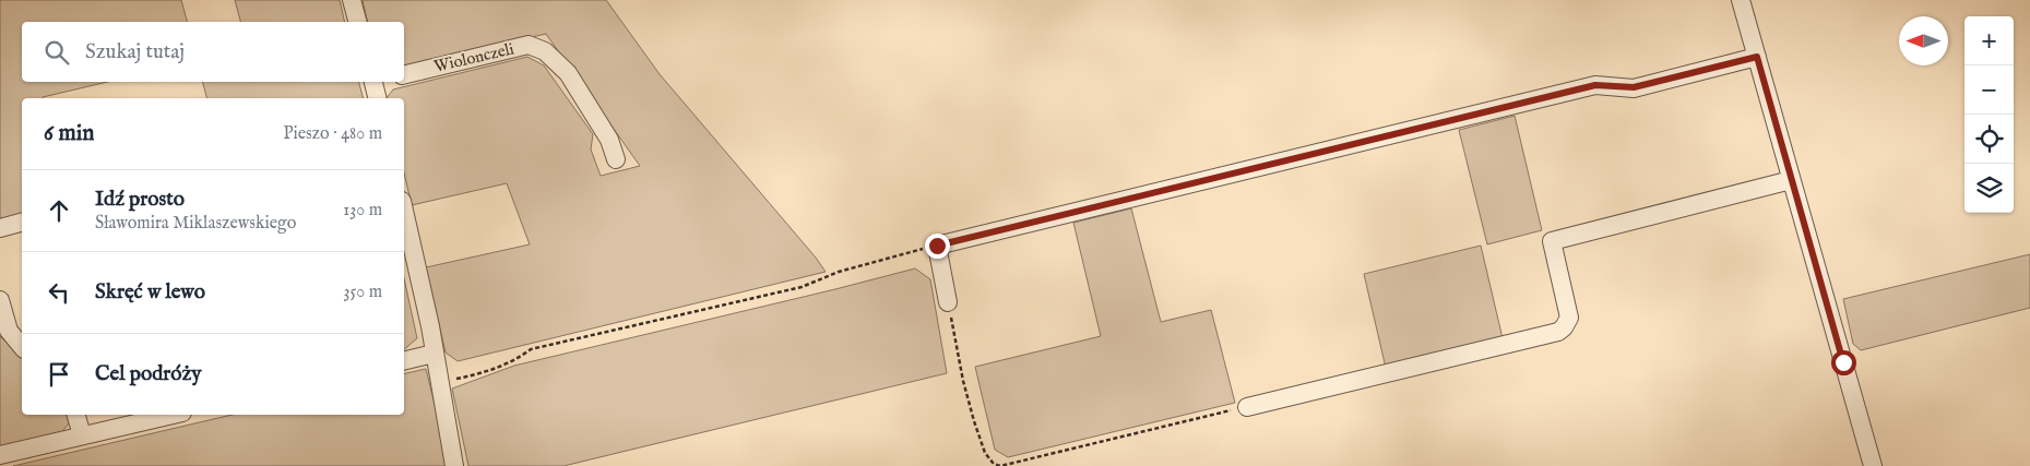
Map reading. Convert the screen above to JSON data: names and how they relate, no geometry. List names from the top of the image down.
{
  "streets": {
    "street": ["Wiolonczeli"]
  },
  "north": "left",
  "page": {
    "map_buttons": ["+", "−"],
    "search": "Szukaj tutaj",
    "heading": ["6 min", "Pieszo · 480 m"],
    "list": [
      ["Idź prosto", "Sławomira Miklaszewskiego", "130 m"],
      ["Skręć w lewo", "350 m"],
      "Cel podróży"
    ]
  }
}
